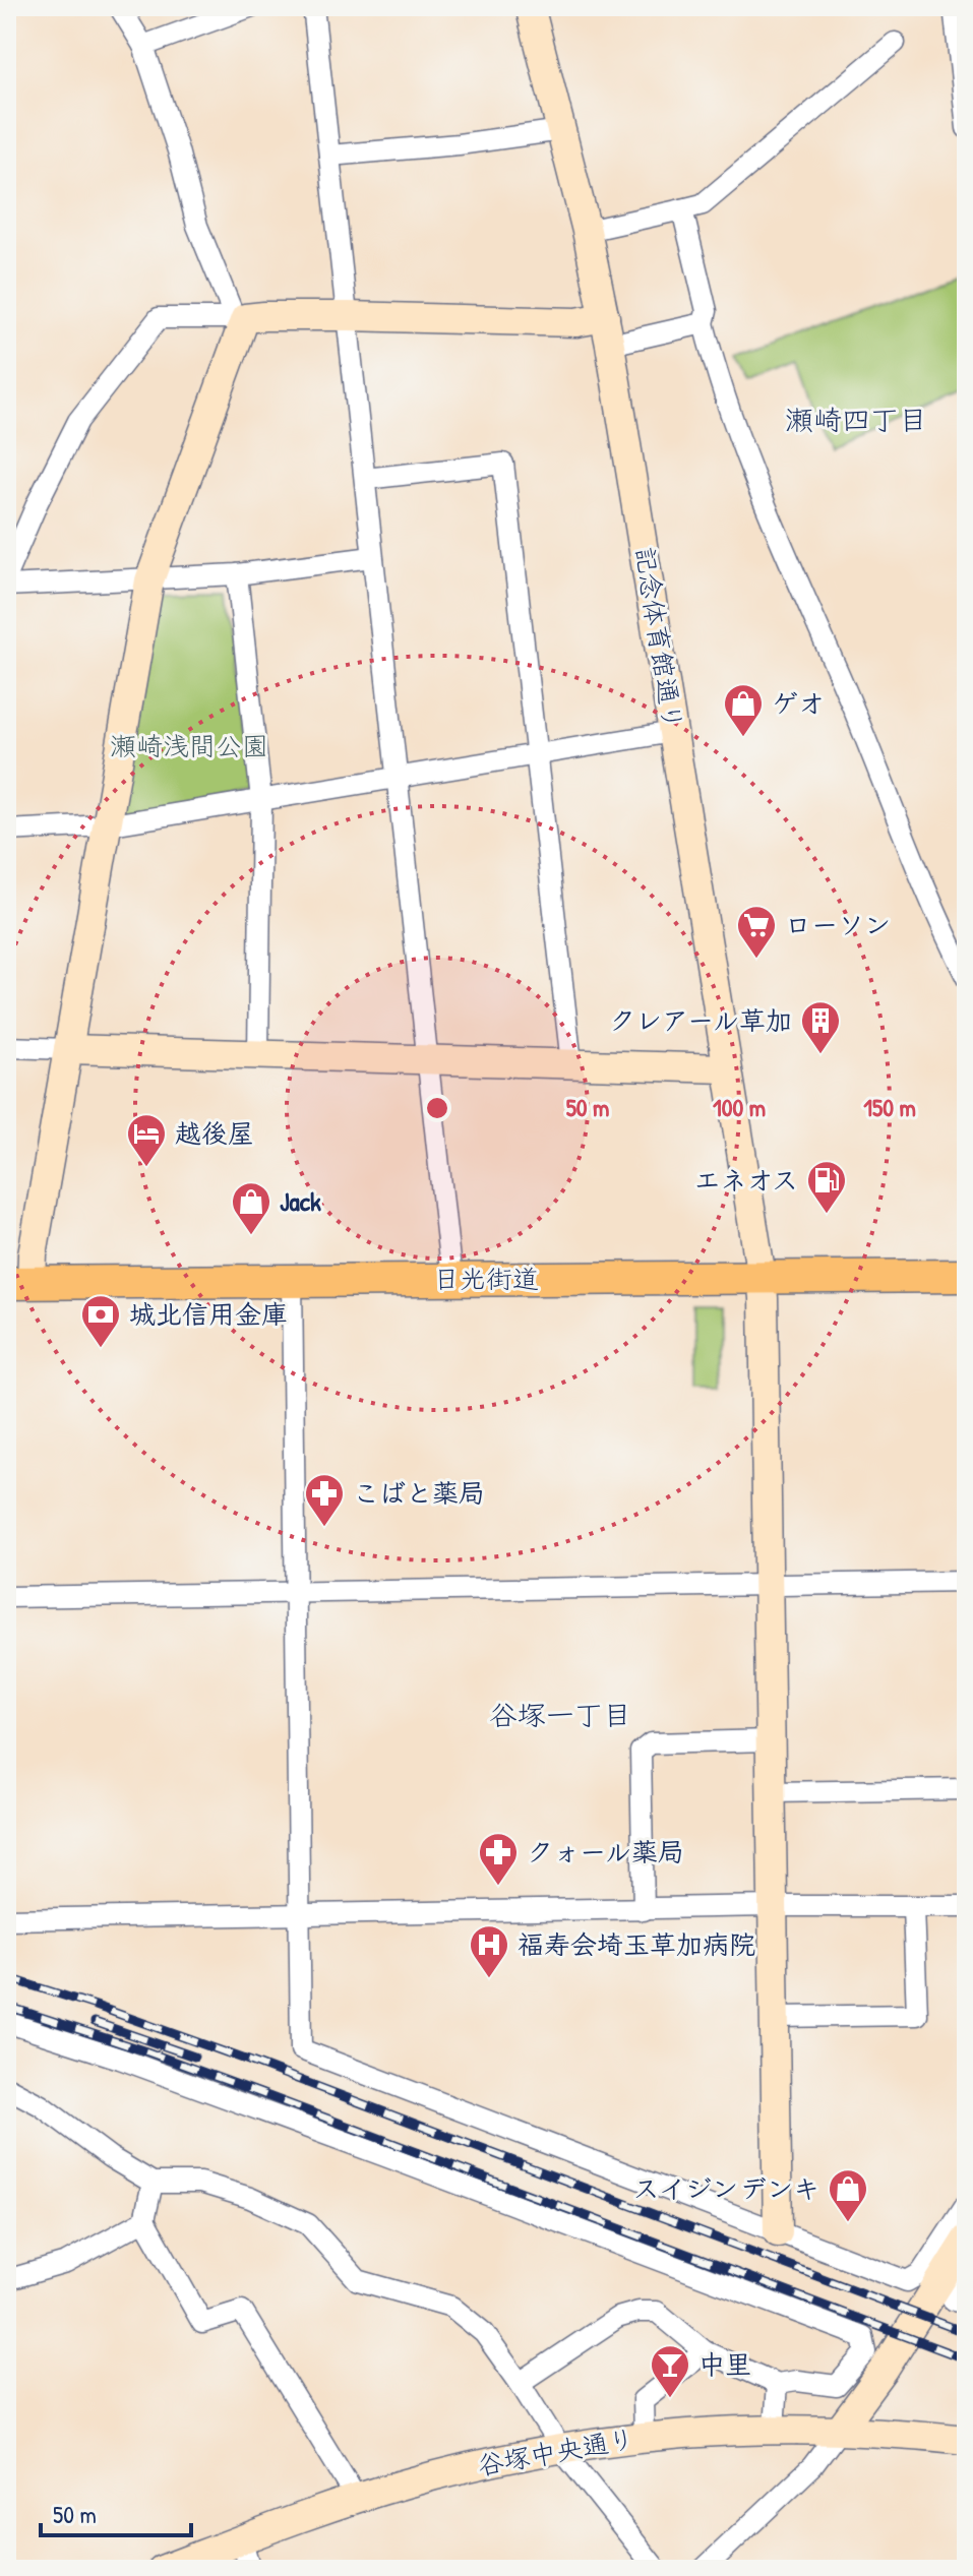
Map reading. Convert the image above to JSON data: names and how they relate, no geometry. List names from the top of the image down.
{
  "streets": {
    "main road": ["日光街道"],
    "street": ["記念体育館通り", "谷塚中央通り"]
  },
  "crossings": [
    ["記念体育館通り", "日光街道"]
  ],
  "districts": ["瀬崎四丁目", "谷塚一丁目"],
  "parks": ["瀬崎浅間公園"],
  "places": {
    "shop": ["ゲオ", "Jack", "スイジンデンキ"],
    "supermarket": ["ローソン"],
    "building": ["クレアール草加"],
    "hotel": ["越後屋"],
    "fuel station": ["エネオス"],
    "bank": ["城北信用金庫"],
    "pharmacy": ["こばと薬局", "クォール薬局"],
    "hospital": ["福寿会埼玉草加病院"],
    "bar": ["中里"]
  },
  "scale_bar": "50 m",
  "rings": ["50 m", "100 m", "150 m"]
}
